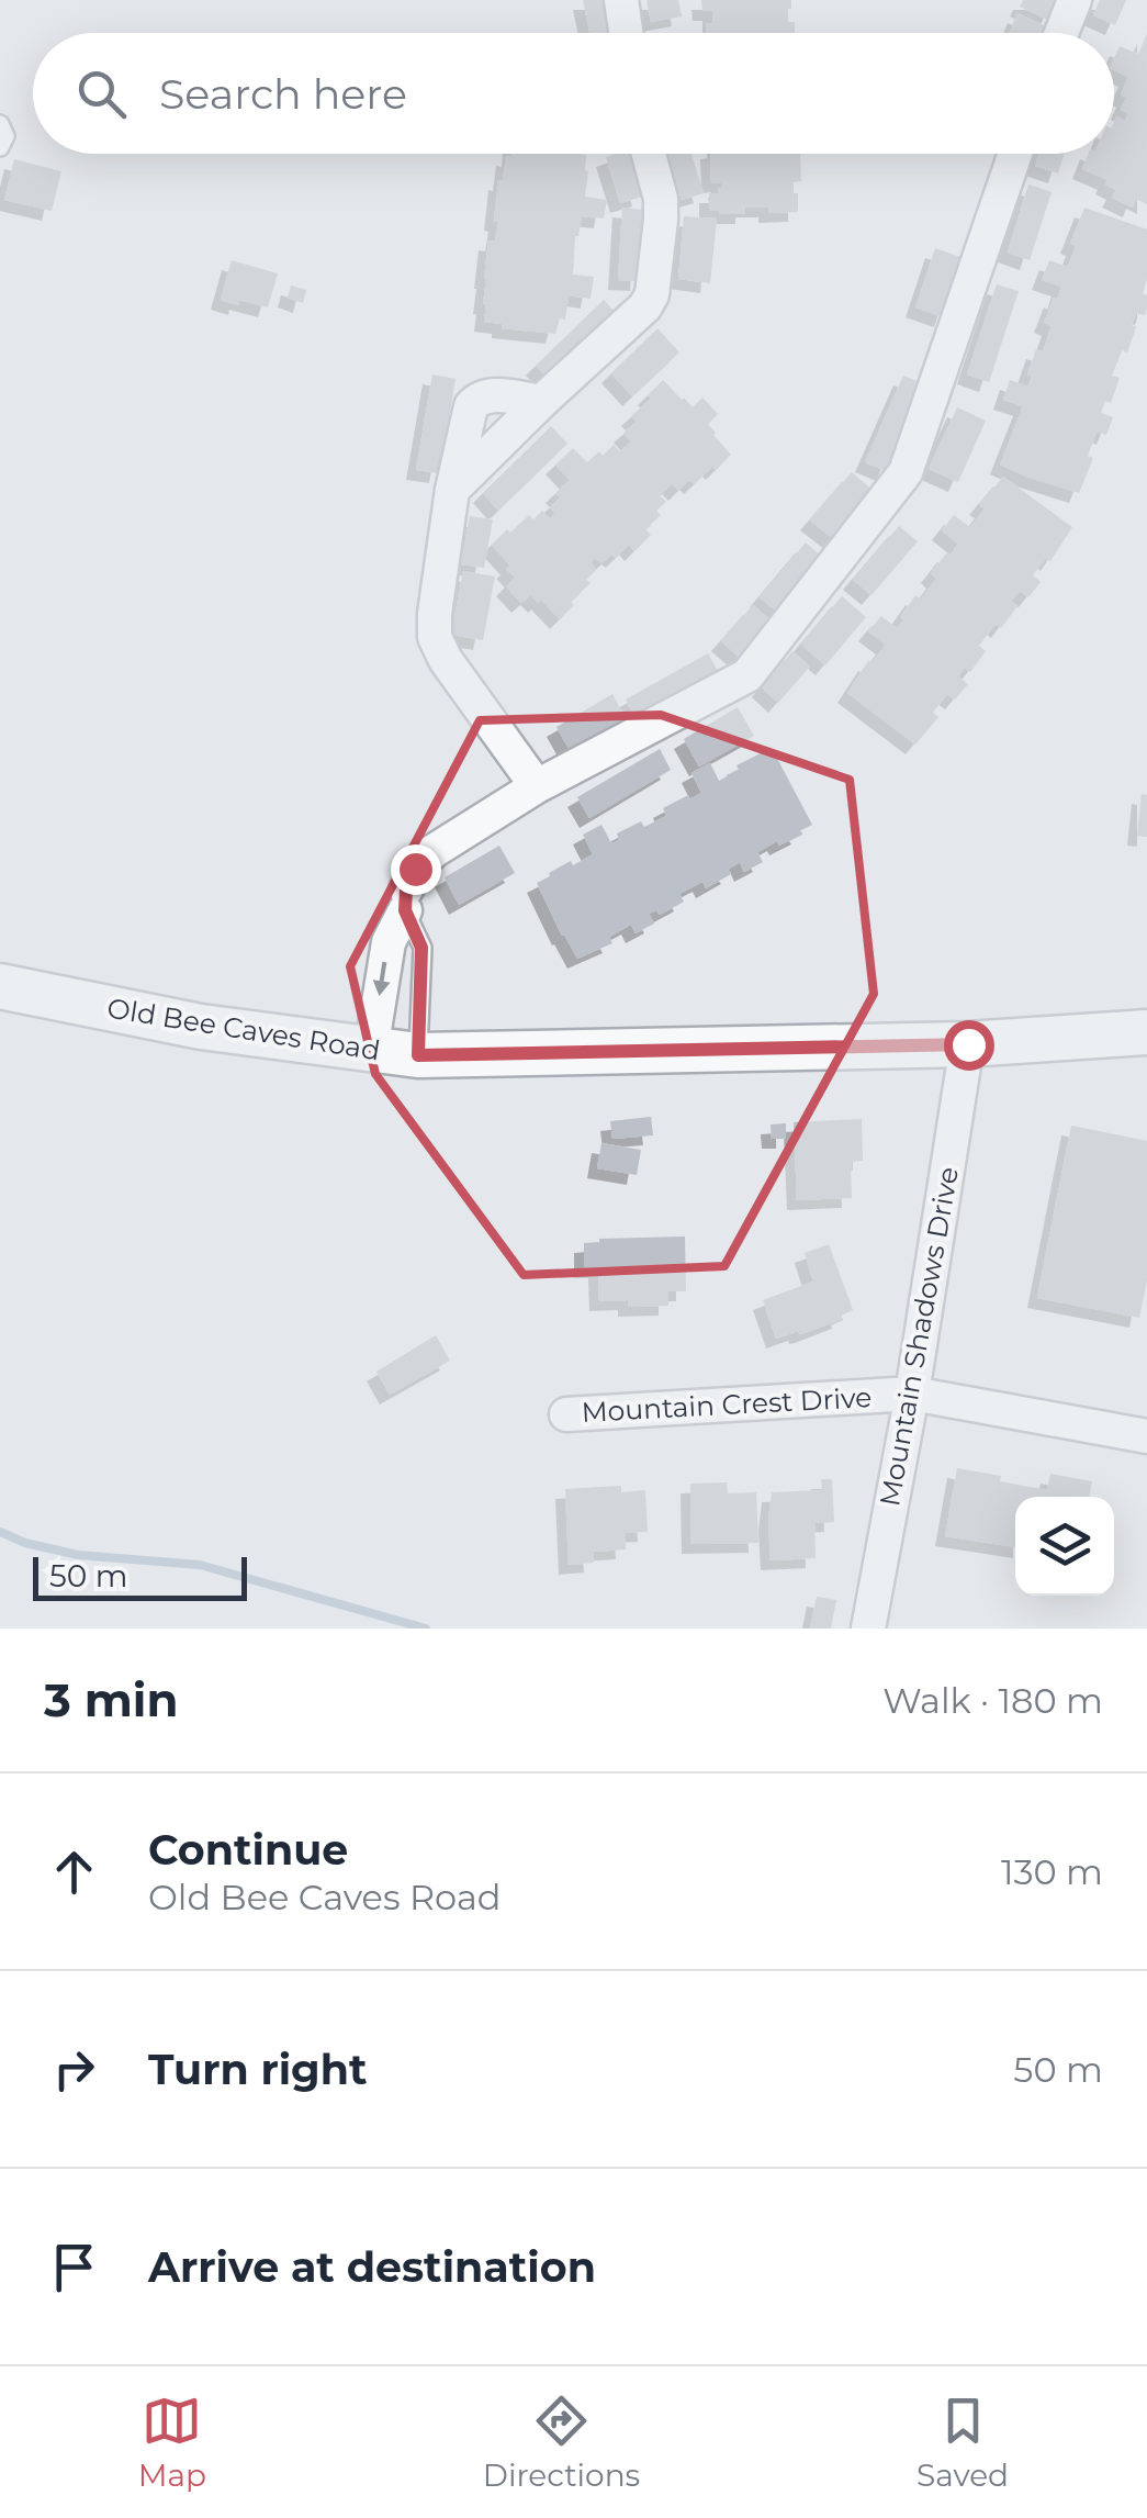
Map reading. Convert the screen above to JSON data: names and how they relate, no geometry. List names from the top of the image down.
{
  "streets": {
    "street": ["Old Bee Caves Road", "Mountain Shadows Drive", "Mountain Crest Drive"]
  },
  "crossings": [
    ["Old Bee Caves Road", "Mountain Shadows Drive"],
    ["Mountain Shadows Drive", "Mountain Crest Drive"]
  ],
  "scale_bar": "50 m",
  "page": {
    "search": "Search here",
    "scale": "50 m",
    "heading": ["3 min", "Walk · 180 m"],
    "list": [
      ["Continue", "Old Bee Caves Road", "130 m"],
      ["Turn right", "50 m"],
      "Arrive at destination"
    ],
    "nav": ["Map", "Directions", "Saved"]
  }
}
